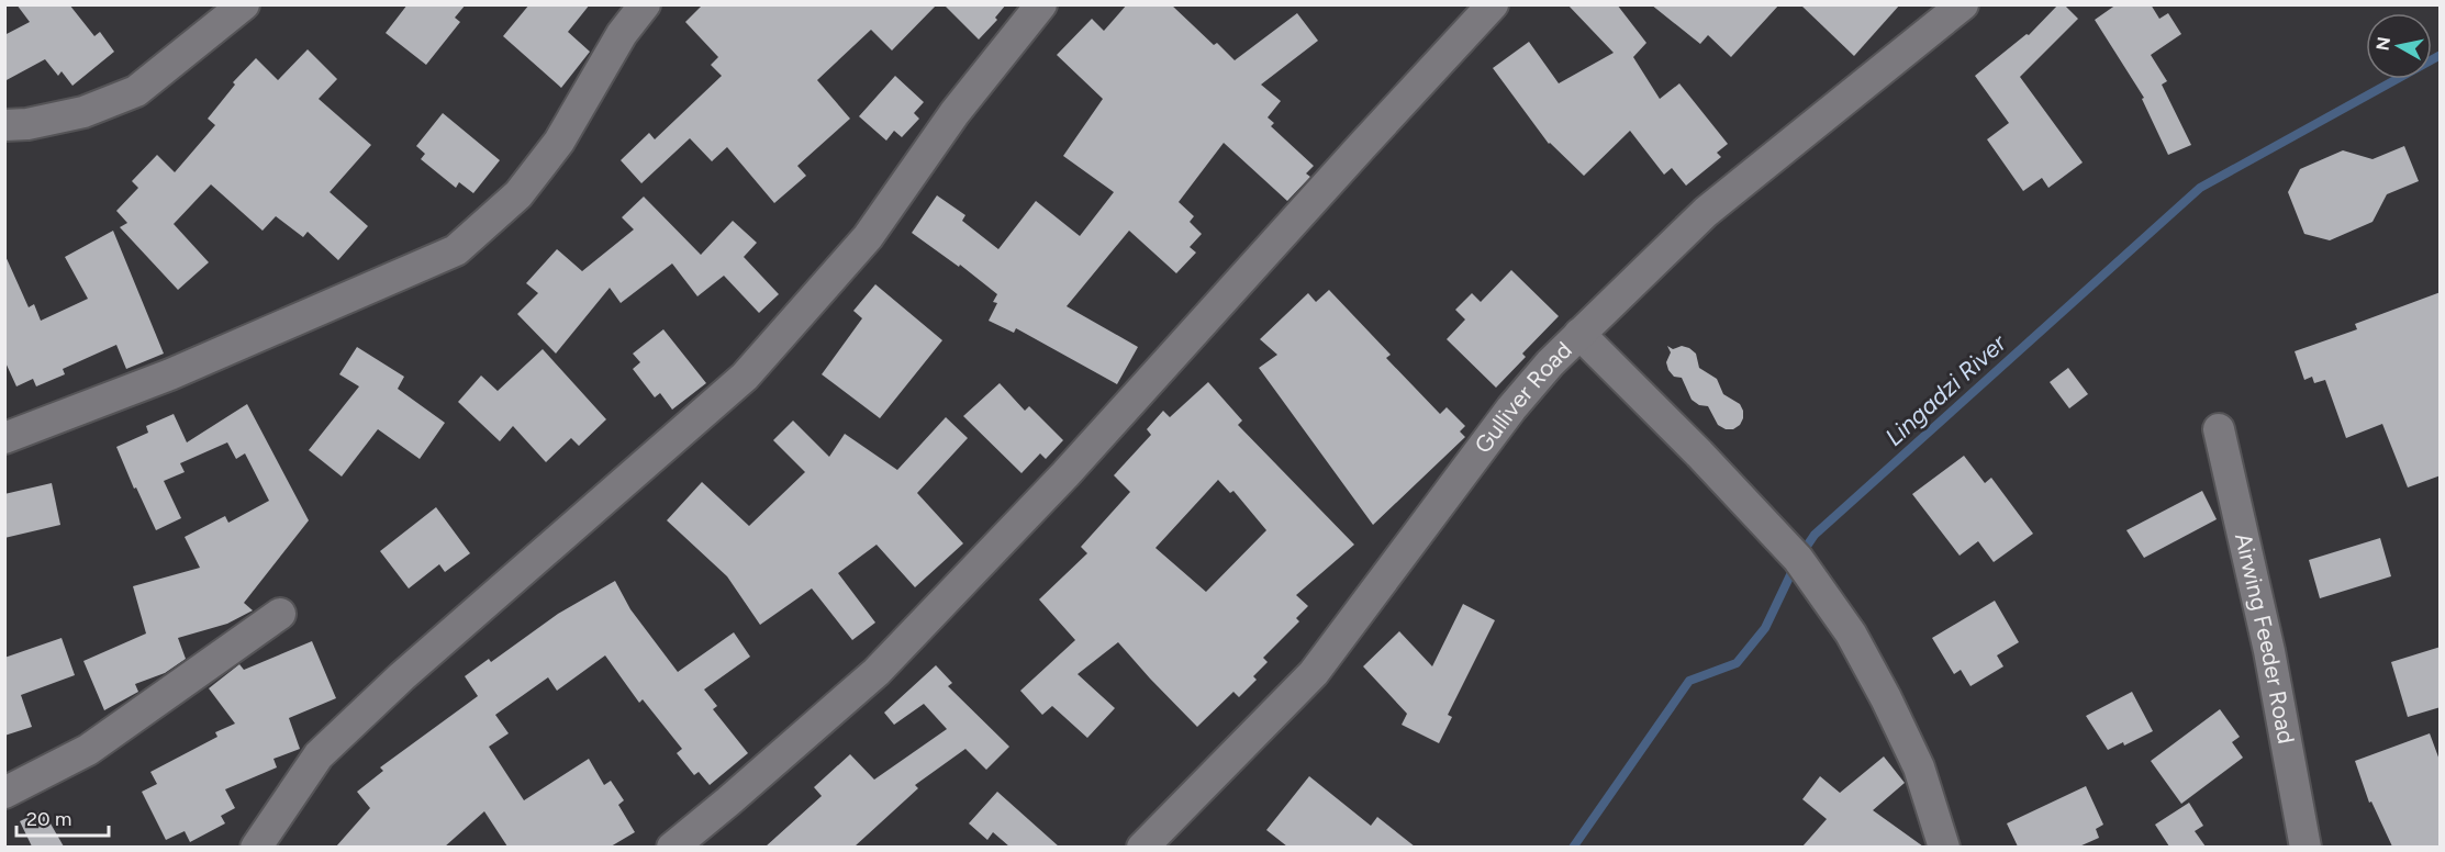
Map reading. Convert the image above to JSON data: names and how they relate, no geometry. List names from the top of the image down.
{
  "streets": {
    "street": ["Gulliver Road", "Airwing Feeder Road"]
  },
  "water": ["Lingadzi River"],
  "scale_bar": "20 m",
  "north": "left"
}
